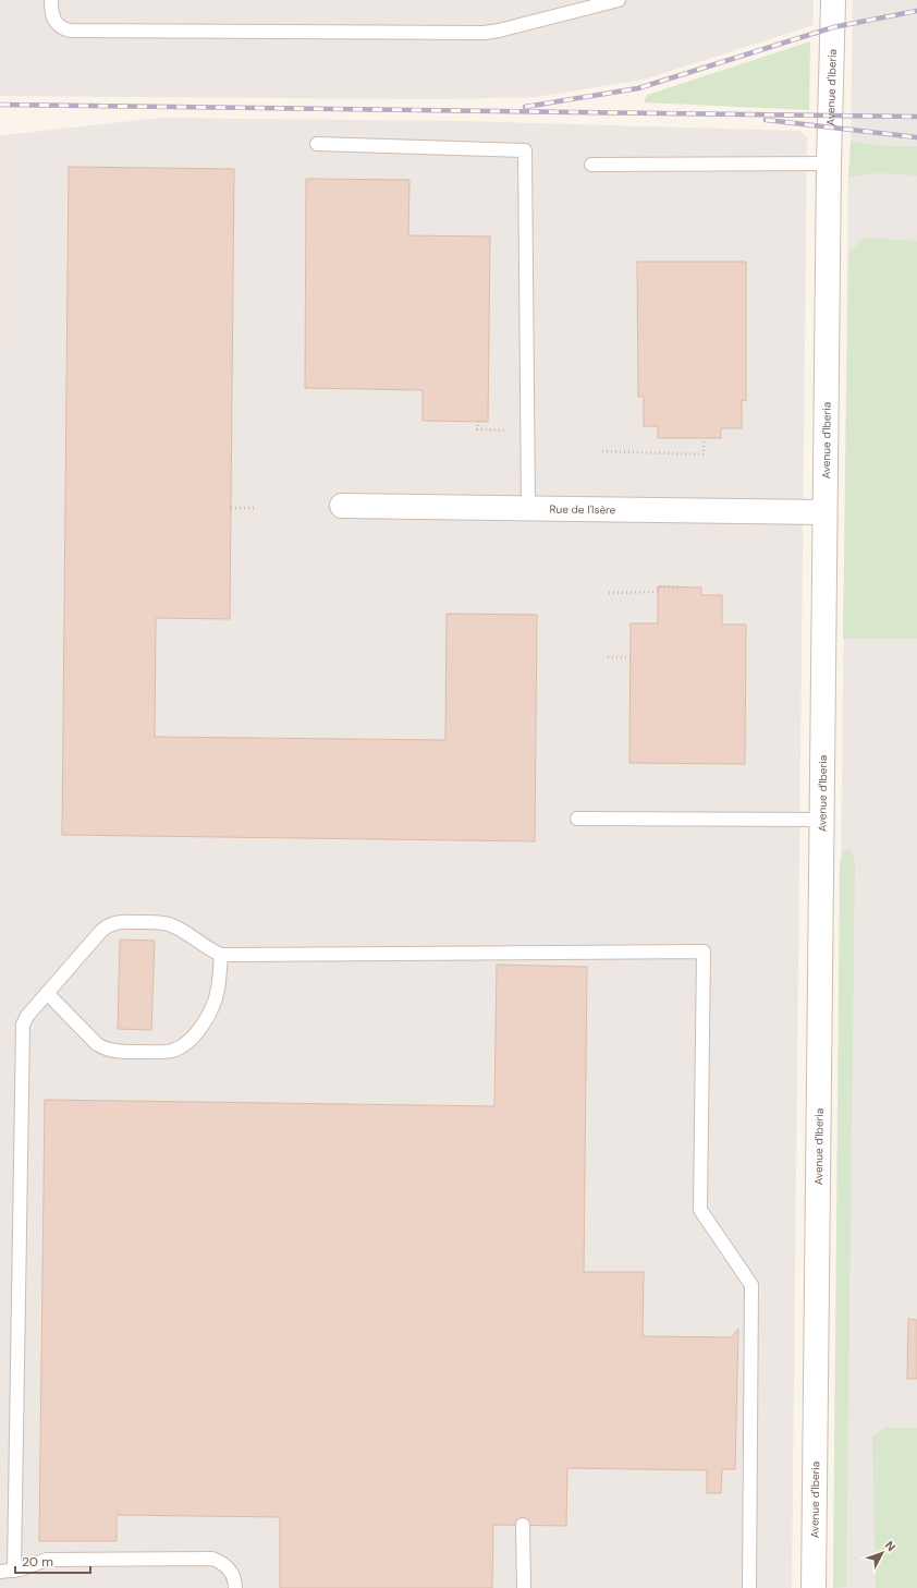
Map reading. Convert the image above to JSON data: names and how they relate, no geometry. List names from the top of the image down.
{
  "streets": {
    "street": ["Avenue d'Iberia", "Rue de l'Isère"]
  },
  "crossings": [
    ["Avenue d'Iberia", "Rue de l'Isère"]
  ],
  "scale_bar": "20 m",
  "north": "top right"
}
